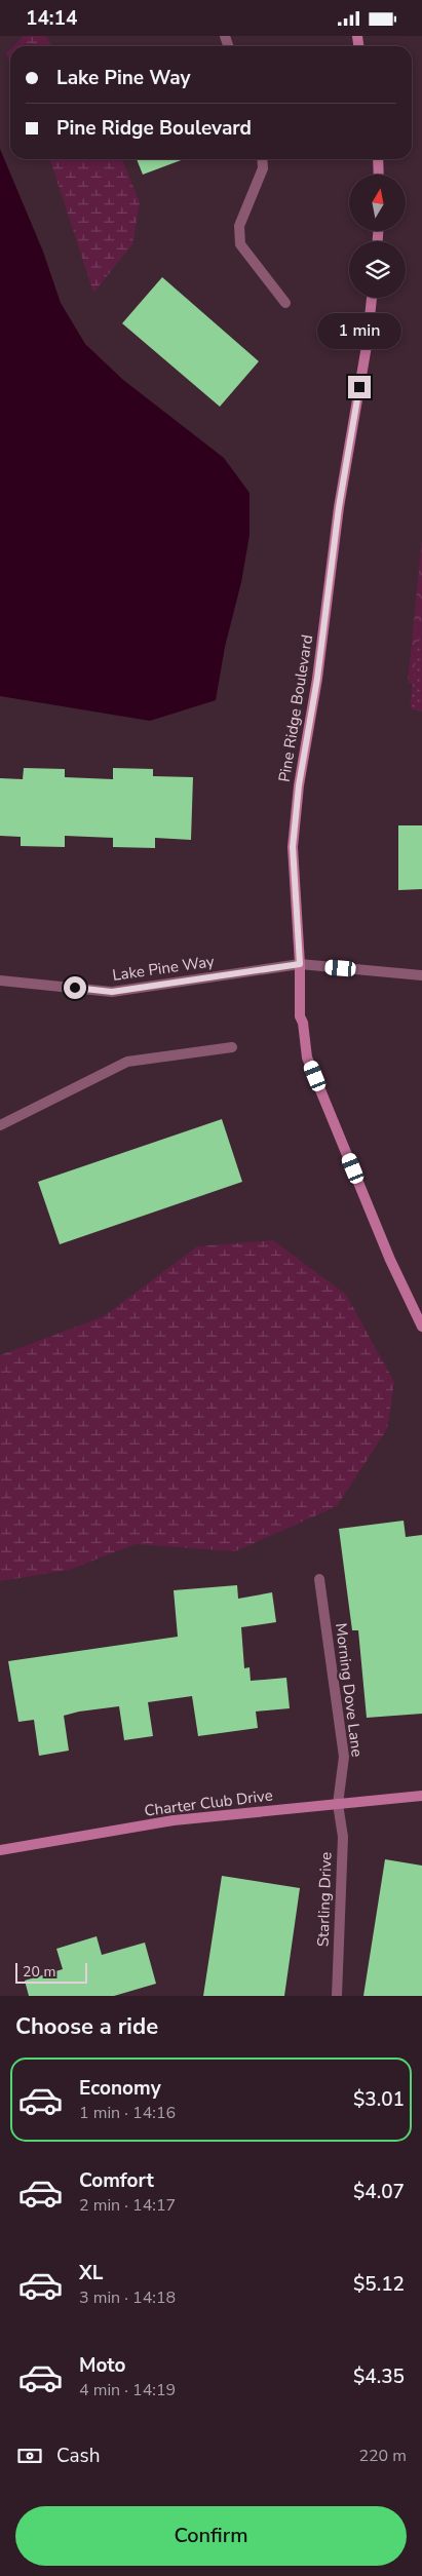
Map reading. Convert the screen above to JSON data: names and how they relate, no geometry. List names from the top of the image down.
{
  "streets": {
    "street": [
      "Pine Ridge Boulevard",
      "Lake Pine Way",
      "Morning Dove Lane",
      "Charter Club Drive",
      "Starling Drive"
    ]
  },
  "crossings": [
    ["Pine Ridge Boulevard", "Lake Pine Way"],
    ["Morning Dove Lane", "Charter Club Drive"],
    ["Morning Dove Lane", "Starling Drive"],
    ["Charter Club Drive", "Starling Drive"]
  ],
  "scale_bar": "20 m",
  "north": "top",
  "page": {
    "status": "14:14",
    "banner": ["Lake Pine Way", "Pine Ridge Boulevard"],
    "bubble": "1 min",
    "scale": "20 m",
    "heading": "Choose a ride",
    "list": [
      {
        "name": "Economy",
        "note": "1 min · 14:16",
        "value": "$3.01"
      },
      {
        "name": "Comfort",
        "note": "2 min · 14:17",
        "value": "$4.07"
      },
      {
        "name": "XL",
        "note": "3 min · 14:18",
        "value": "$5.12"
      },
      {
        "name": "Moto",
        "note": "4 min · 14:19",
        "value": "$4.35"
      }
    ],
    "pay": ["Cash", "220 m"],
    "buttons": "Confirm"
  }
}
